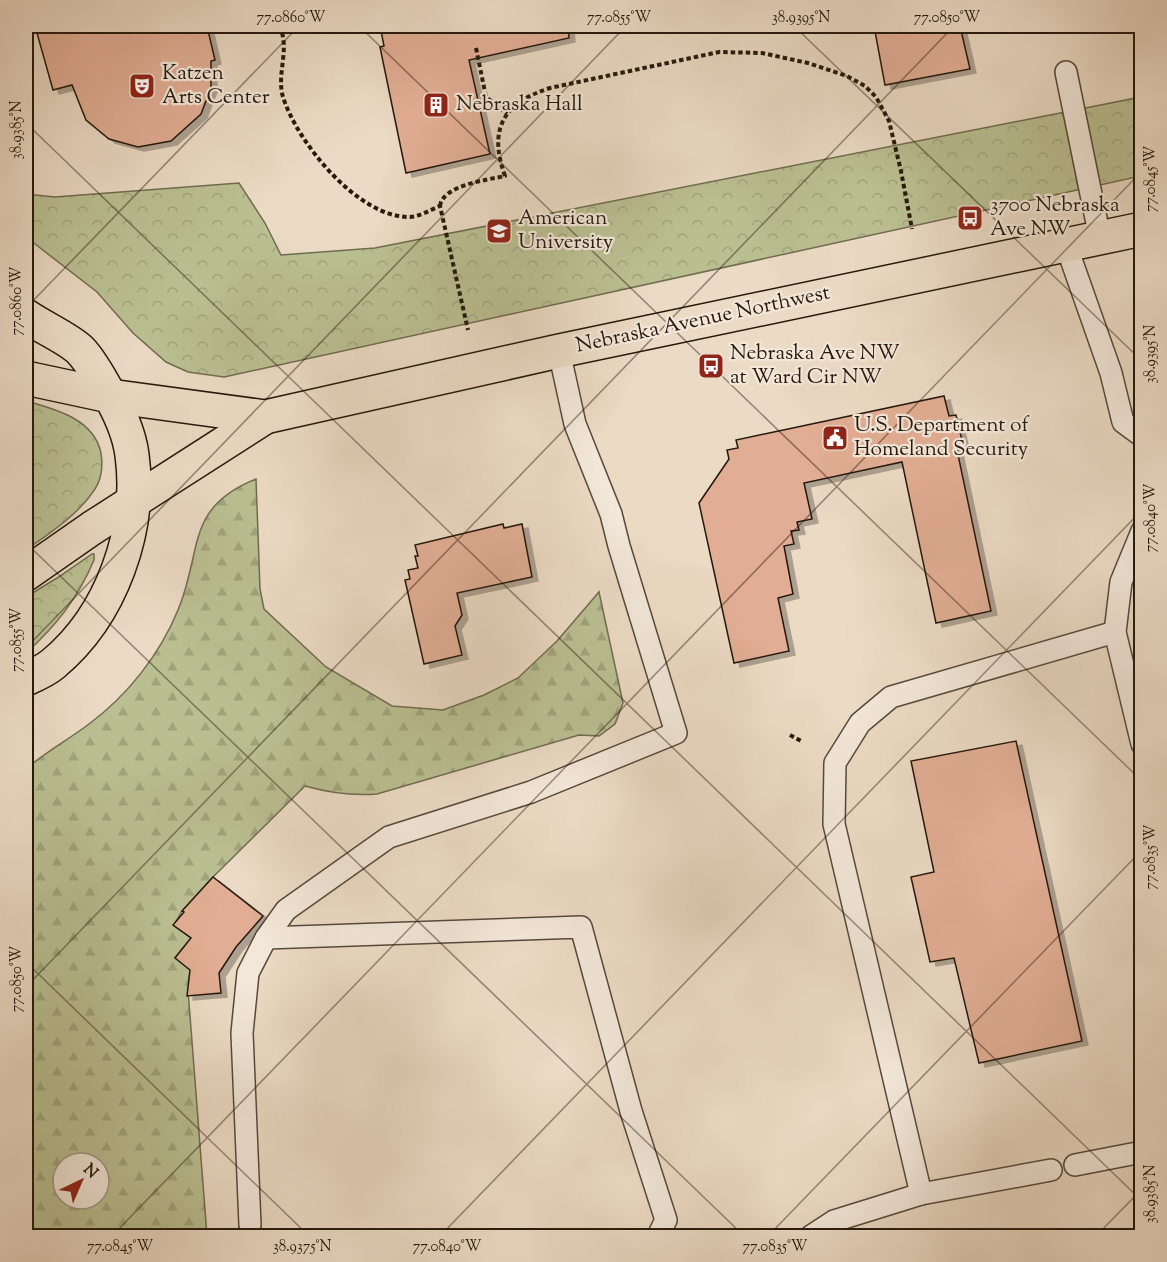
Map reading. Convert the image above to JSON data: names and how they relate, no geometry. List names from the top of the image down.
{
  "streets": {
    "main road": ["Nebraska Avenue Northwest"]
  },
  "places": {
    "theatre": ["Katzen Arts Center"],
    "building": ["Nebraska Hall"],
    "bus stop": ["3700 Nebraska Ave NW", "Nebraska Ave NW at Ward Cir NW"],
    "school or university": ["American University"],
    "public building": ["U.S. Department of Homeland Security"]
  },
  "north": "top right",
  "coordinates": [
    "77.0860°W",
    "77.0855°W",
    "38.9395°N",
    "77.0850°W",
    "38.9385°N",
    "77.0845°W",
    "77.0840°W",
    "77.0835°W",
    "38.9375°N"
  ]
}
